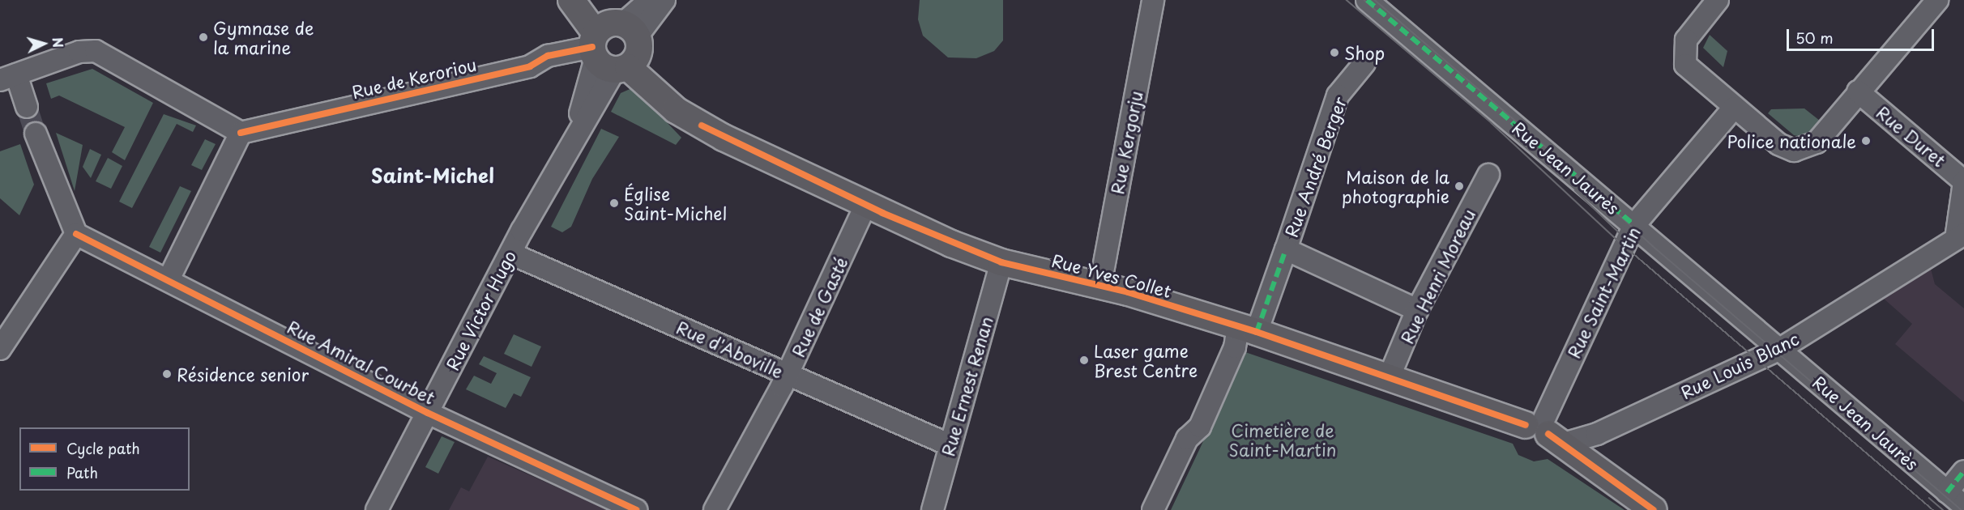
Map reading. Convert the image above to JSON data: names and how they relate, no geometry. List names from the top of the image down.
{
  "streets": {
    "main road": ["Rue Yves Collet"],
    "street": [
      "Rue de Keroriou",
      "Rue Duret",
      "Rue Kergorju",
      "Rue André Berger",
      "Rue Jean Jaurès",
      "Rue Henri Moreau",
      "Rue Saint-Martin",
      "Rue de Gasté",
      "Rue Victor Hugo",
      "Rue d'Aboville",
      "Rue Amiral Courbet",
      "Rue Louis Blanc",
      "Rue Ernest Renan"
    ]
  },
  "crossings": [
    ["Rue de Keroriou", "Rue Yves Collet"],
    ["Rue de Keroriou", "Rue Victor Hugo"],
    ["Rue Duret", "Rue Louis Blanc"],
    ["Rue Kergorju", "Rue Yves Collet"],
    ["Rue André Berger", "Rue Yves Collet"],
    ["Rue André Berger", "Rue Henri Moreau"],
    ["Rue Jean Jaurès", "Rue Saint-Martin"],
    ["Rue Jean Jaurès", "Rue Louis Blanc"],
    ["Rue Yves Collet", "Rue Henri Moreau"],
    ["Rue Yves Collet", "Rue Saint-Martin"],
    ["Rue Yves Collet", "Rue de Gasté"],
    ["Rue Yves Collet", "Rue Victor Hugo"],
    ["Rue Yves Collet", "Rue Louis Blanc"],
    ["Rue Yves Collet", "Rue Ernest Renan"],
    ["Rue Saint-Martin", "Rue Louis Blanc"],
    ["Rue de Gasté", "Rue d'Aboville"],
    ["Rue Victor Hugo", "Rue d'Aboville"],
    ["Rue Victor Hugo", "Rue Amiral Courbet"],
    ["Rue d'Aboville", "Rue Ernest Renan"]
  ],
  "districts": ["Saint-Michel"],
  "parks": ["Cimetière de Saint-Martin"],
  "places": [
    "Gymnase de la marine",
    "Shop",
    "Police nationale",
    "Maison de la photographie",
    "Église Saint-Michel",
    "Laser game Brest Centre",
    "Résidence senior"
  ],
  "legend": ["Cycle path", "Path"],
  "scale_bar": "50 m",
  "north": "right"
}
